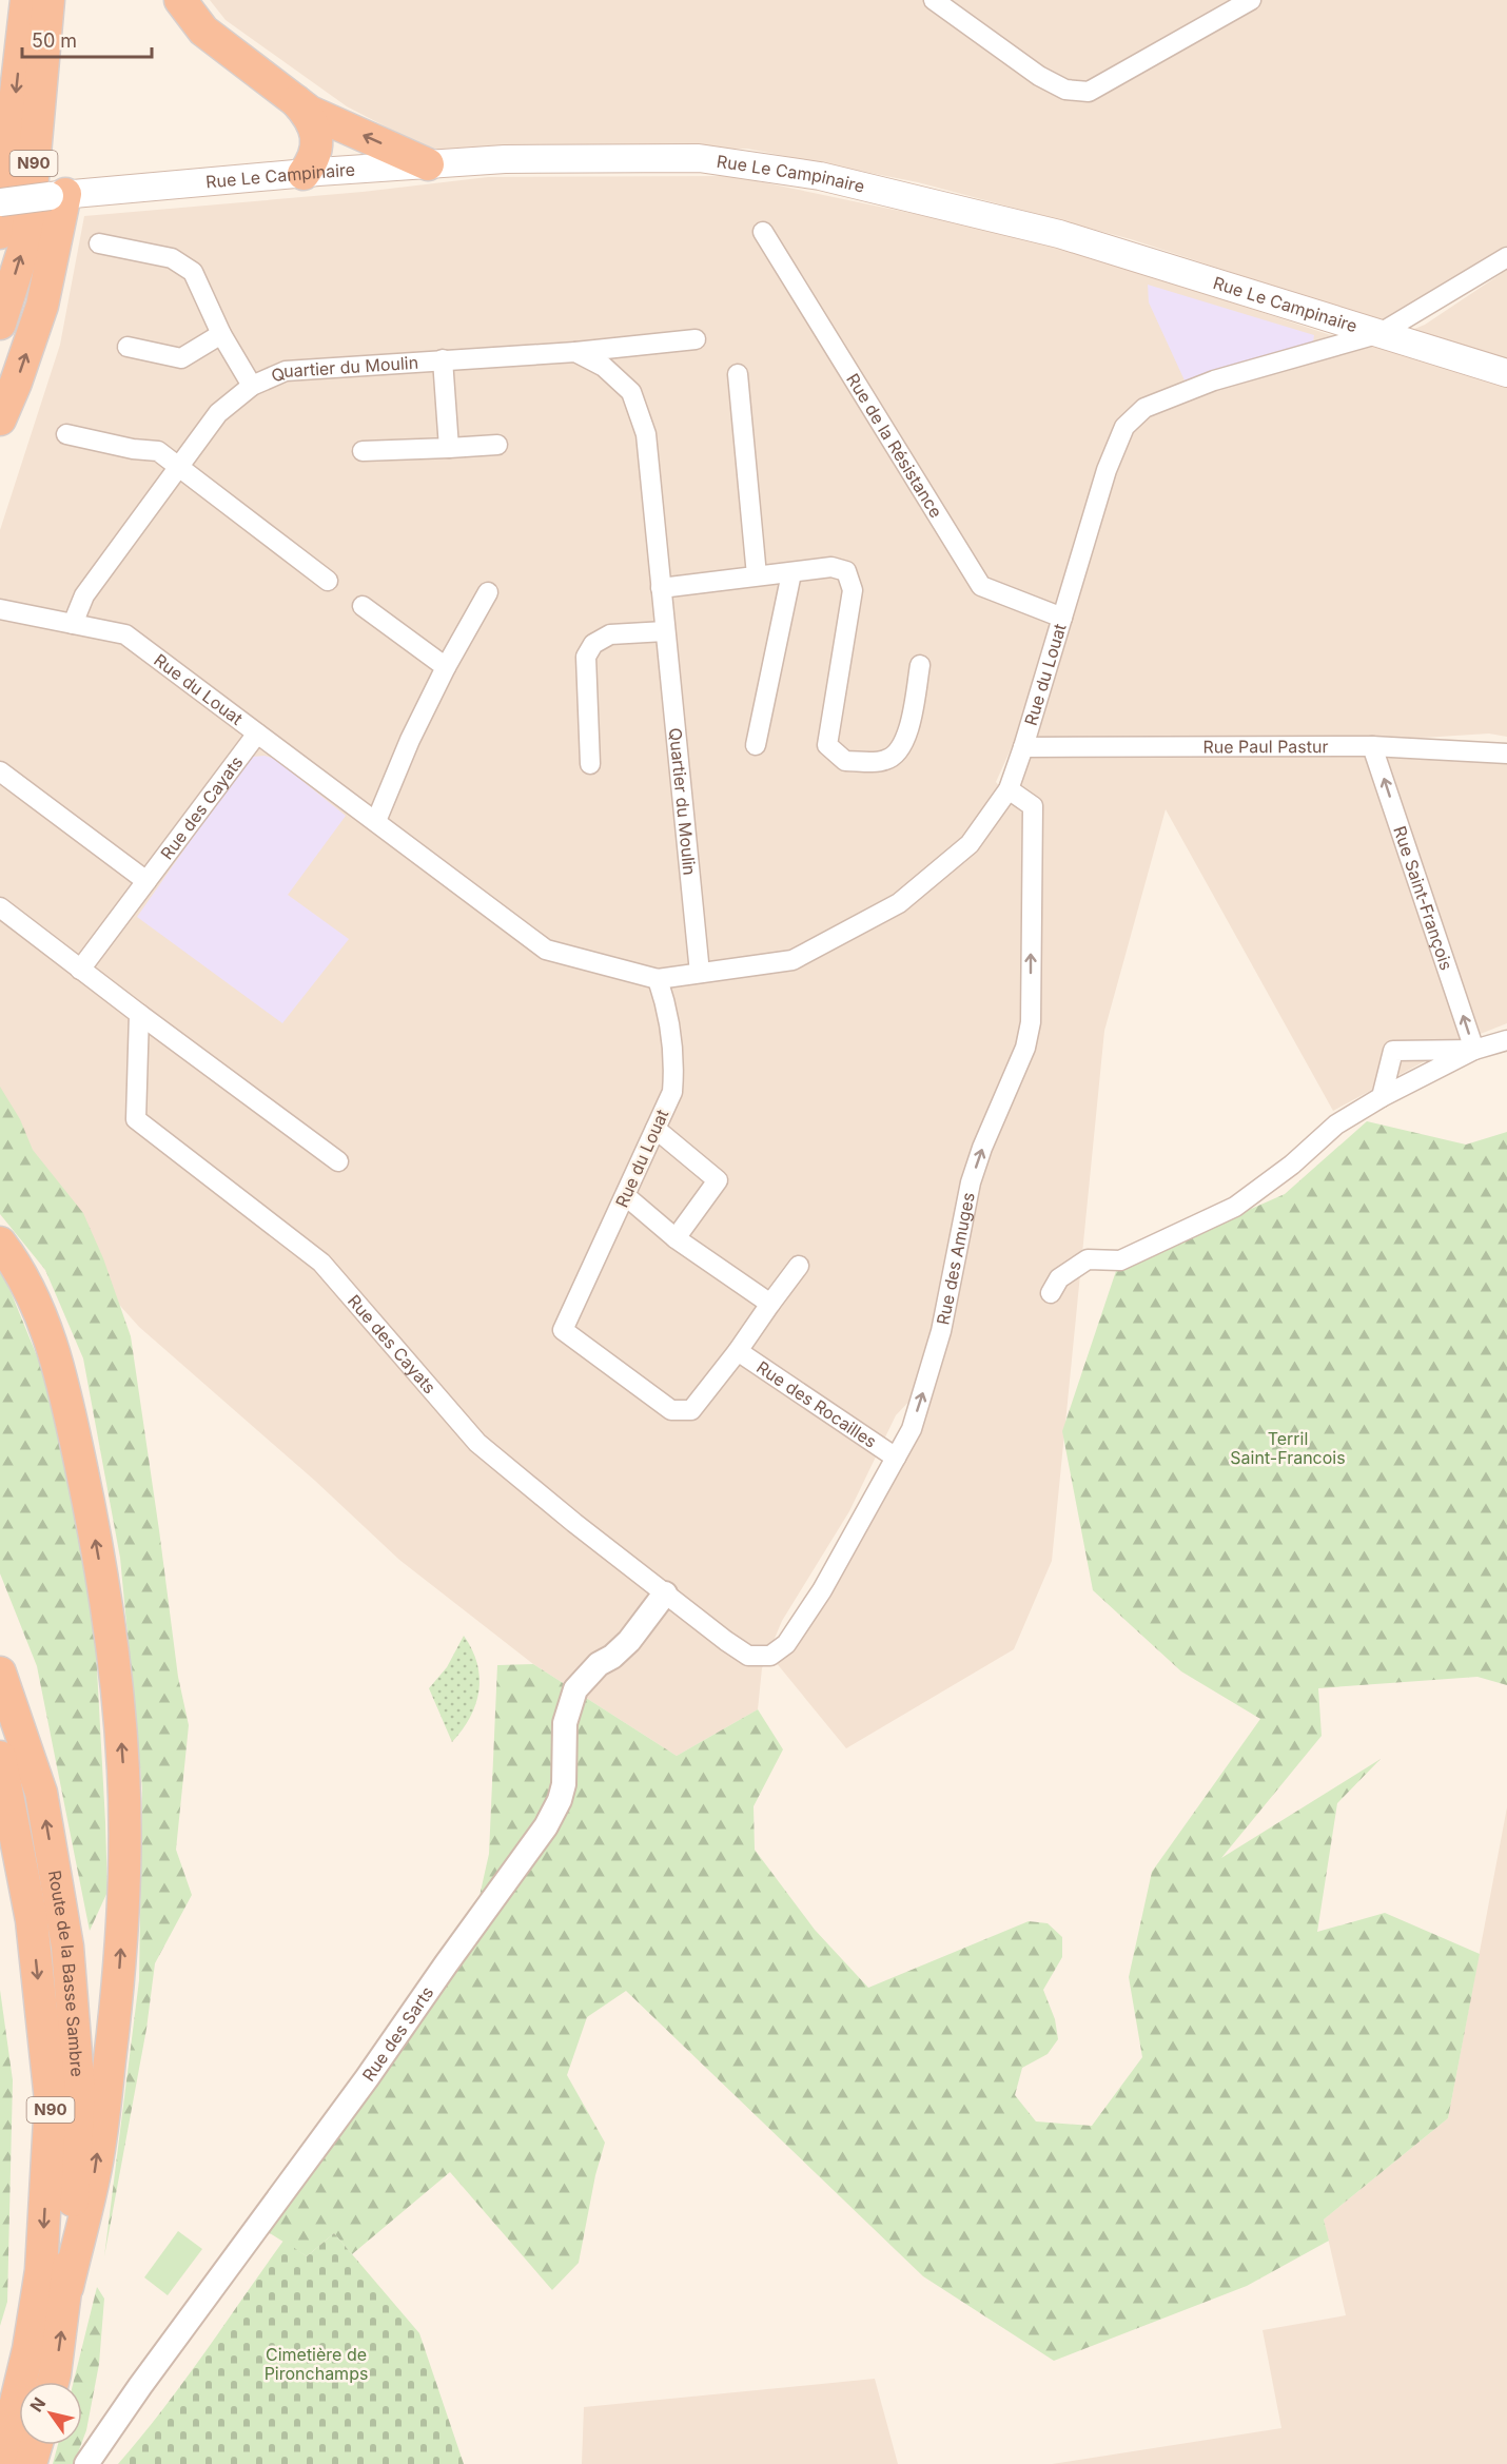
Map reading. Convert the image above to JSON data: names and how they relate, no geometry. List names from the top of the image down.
{
  "streets": {
    "highway": ["N90", "Route de la Basse Sambre"],
    "main road": ["Rue Le Campinaire"],
    "street": [
      "Quartier du Moulin",
      "Rue de la Résistance",
      "Rue du Louat",
      "Rue Paul Pastur",
      "Rue des Cayats",
      "Rue Saint-François",
      "Rue des Amuges",
      "Rue des Rocailles",
      "Rue des Sarts"
    ]
  },
  "crossings": [
    ["Rue Le Campinaire", "Rue du Louat"],
    ["Quartier du Moulin", "Rue du Louat"],
    ["Rue de la Résistance", "Rue du Louat"],
    ["Rue du Louat", "Rue Paul Pastur"],
    ["Rue du Louat", "Rue des Cayats"],
    ["Rue du Louat", "Rue des Amuges"],
    ["Rue du Louat", "Rue des Rocailles"],
    ["Rue Paul Pastur", "Rue Saint-François"],
    ["Rue des Cayats", "Rue des Amuges"],
    ["Rue des Cayats", "Rue des Sarts"],
    ["Rue des Amuges", "Rue des Rocailles"]
  ],
  "one_way": ["Rue Saint-François", "Rue des Amuges"],
  "parks": ["Terril Saint-Francois", "Cimetière de Pironchamps"],
  "scale_bar": "50 m",
  "north": "top left"
}
